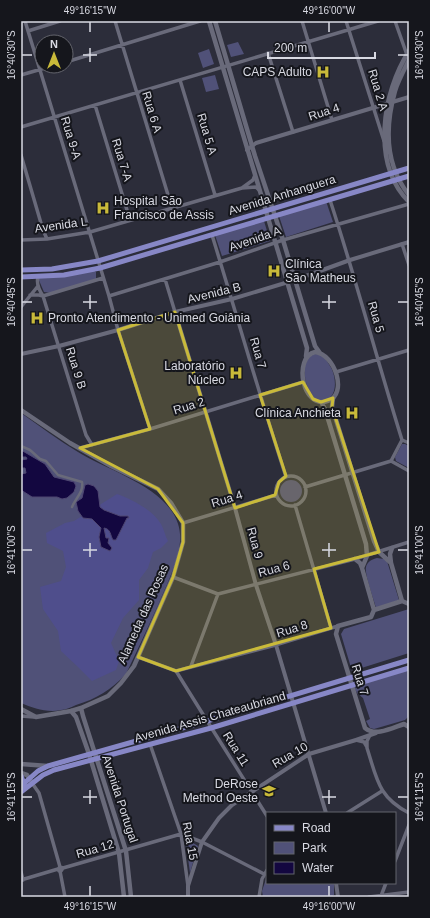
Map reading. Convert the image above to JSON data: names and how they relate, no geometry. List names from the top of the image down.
{
  "streets": {
    "main road": [
      "Avenida Anhanguera",
      "Rua 7",
      "Alameda das Rosas",
      "Rua 8",
      "Avenida Assis Chateaubriand",
      "Rua 10",
      "Avenida Portugal"
    ],
    "street": [
      "Rua 2 A",
      "Rua 6 A",
      "Rua 4",
      "Rua 5 A",
      "Rua 9-A",
      "Rua 7-A",
      "Avenida L",
      "Avenida A",
      "Avenida B",
      "Rua 5",
      "Rua 9 B",
      "Rua 2",
      "Rua 9",
      "Rua 6",
      "Rua 11",
      "Rua 15",
      "Rua 12"
    ]
  },
  "crossings": [
    ["Rua 2 A", "Rua 4"],
    ["Rua 6 A", "Avenida L"],
    ["Rua 4", "Rua 7"],
    ["Rua 4", "Rua 9"],
    ["Rua 4", "Alameda das Rosas"],
    ["Rua 5 A", "Avenida L"],
    ["Rua 9-A", "Avenida Anhanguera"],
    ["Rua 9-A", "Avenida L"],
    ["Rua 7-A", "Avenida L"],
    ["Avenida Anhanguera", "Rua 5"],
    ["Avenida Anhanguera", "Rua 7"],
    ["Avenida Anhanguera", "Rua 9 B"],
    ["Avenida A", "Rua 5"],
    ["Avenida A", "Rua 7"],
    ["Avenida A", "Rua 9"],
    ["Avenida B", "Rua 5"],
    ["Avenida B", "Rua 7"],
    ["Avenida B", "Rua 9 B"],
    ["Avenida B", "Rua 9"],
    ["Rua 7", "Rua 2"],
    ["Rua 7", "Rua 8"],
    ["Rua 7", "Avenida Assis Chateaubriand"],
    ["Rua 7", "Rua 10"],
    ["Rua 9 B", "Rua 2"],
    ["Rua 2", "Rua 9"],
    ["Rua 9", "Rua 6"],
    ["Rua 9", "Rua 8"],
    ["Rua 9", "Avenida Assis Chateaubriand"],
    ["Rua 9", "Rua 10"],
    ["Alameda das Rosas", "Avenida Portugal"],
    ["Rua 8", "Rua 11"],
    ["Avenida Assis Chateaubriand", "Rua 11"],
    ["Avenida Assis Chateaubriand", "Avenida Portugal"],
    ["Avenida Assis Chateaubriand", "Rua 15"],
    ["Rua 11", "Rua 10"],
    ["Rua 10", "Rua 15"],
    ["Avenida Portugal", "Rua 12"],
    ["Rua 15", "Rua 12"]
  ],
  "places": {
    "hospital": [
      "CAPS Adulto",
      "Hospital São Francisco de Assis",
      "Clínica São Matheus",
      "Pronto Atendimento - Unimed Goiânia",
      "Laboratório Núcleo",
      "Clínica Anchieta"
    ],
    "school or university": ["DeRose Method Oeste"]
  },
  "legend": ["Road", "Park", "Water"],
  "scale_bar": "200 m",
  "north": "top",
  "coordinates": [
    "49°16'15\"W",
    "49°16'00\"W",
    "16°40'30\"S",
    "16°40'45\"S",
    "16°41'00\"S",
    "16°41'15\"S"
  ]
}
